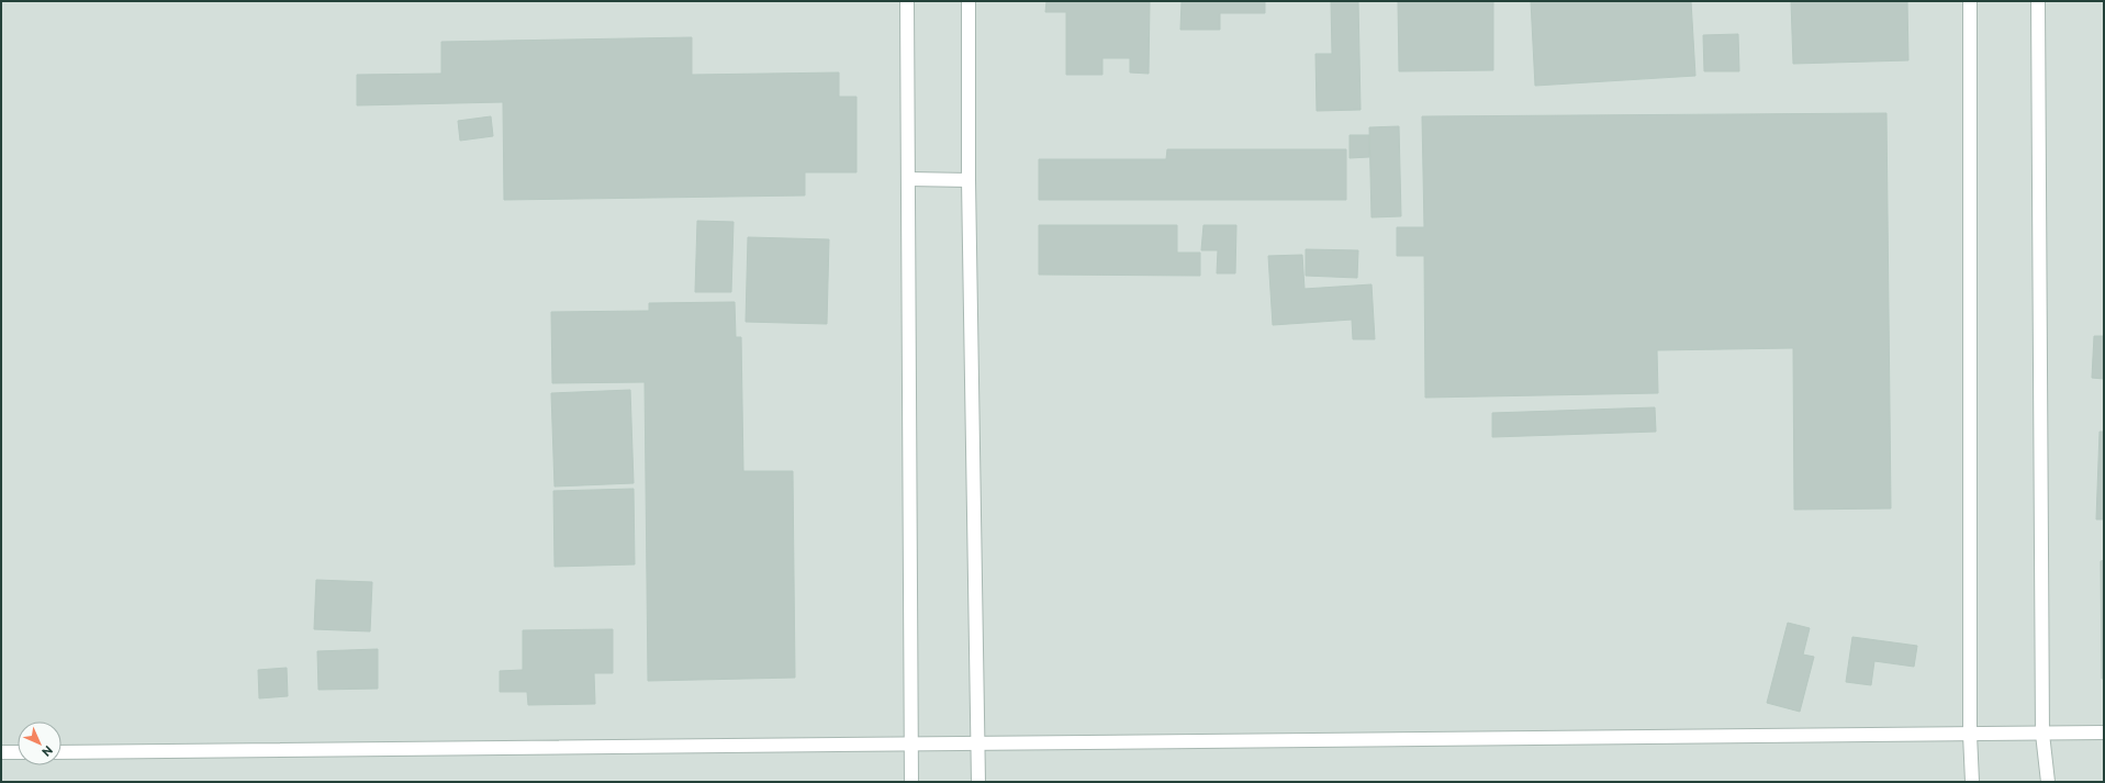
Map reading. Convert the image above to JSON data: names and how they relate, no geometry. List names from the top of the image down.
{
  "north": "bottom right"
}
